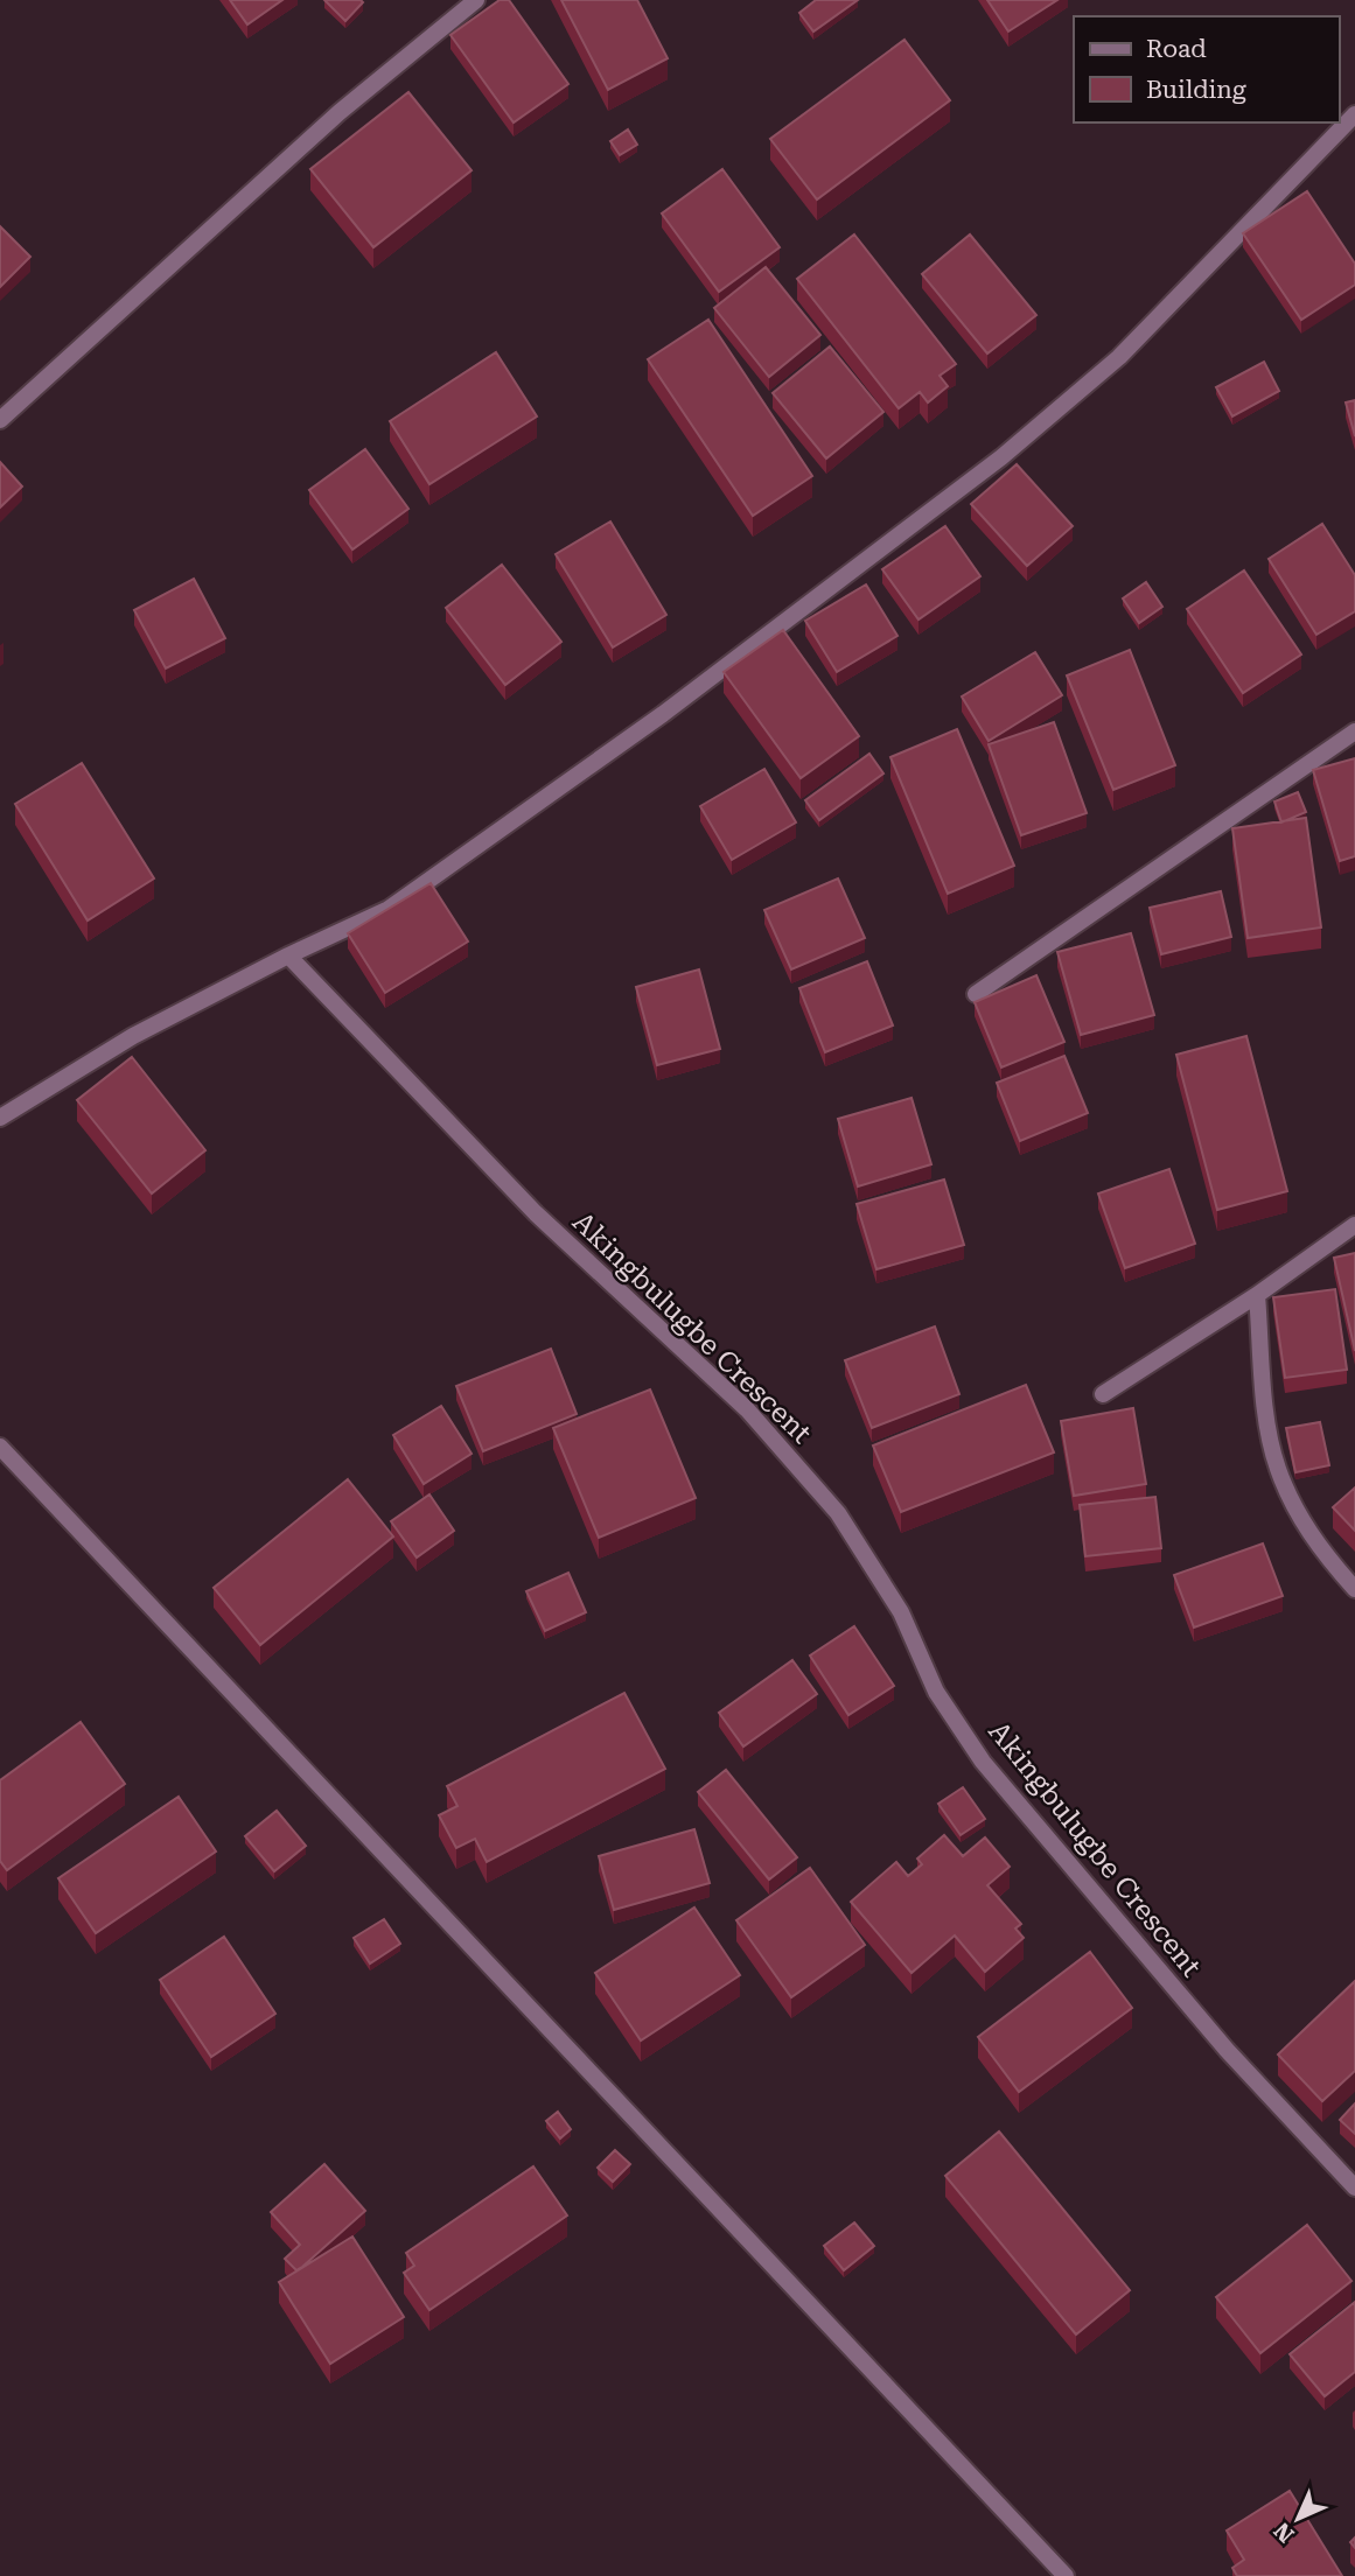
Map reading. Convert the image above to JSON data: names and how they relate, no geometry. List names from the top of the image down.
{
  "streets": {
    "street": ["Akingbulugbe Crescent"]
  },
  "legend": ["Road", "Building"],
  "north": "bottom left"
}
